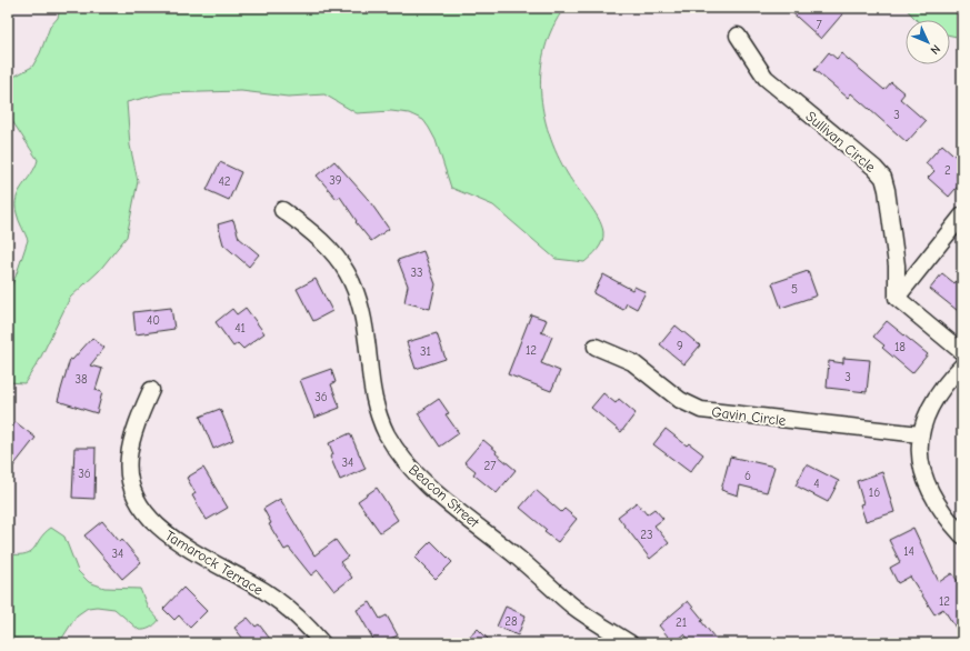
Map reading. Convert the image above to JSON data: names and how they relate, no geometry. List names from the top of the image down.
{
  "streets": {
    "street": [
      "Sullivan Circle",
      "Gavin Circle",
      "Beacon Street",
      "Tamarock Terrace"
    ]
  },
  "house_numbers": [
    "7",
    "3",
    "2",
    "39",
    "42",
    "33",
    "5",
    "40",
    "41",
    "9",
    "18",
    "12",
    "31",
    "3",
    "38",
    "36",
    "34",
    "27",
    "36",
    "6",
    "4",
    "16",
    "23",
    "14",
    "34",
    "12",
    "28",
    "21"
  ],
  "north": "bottom right"
}
